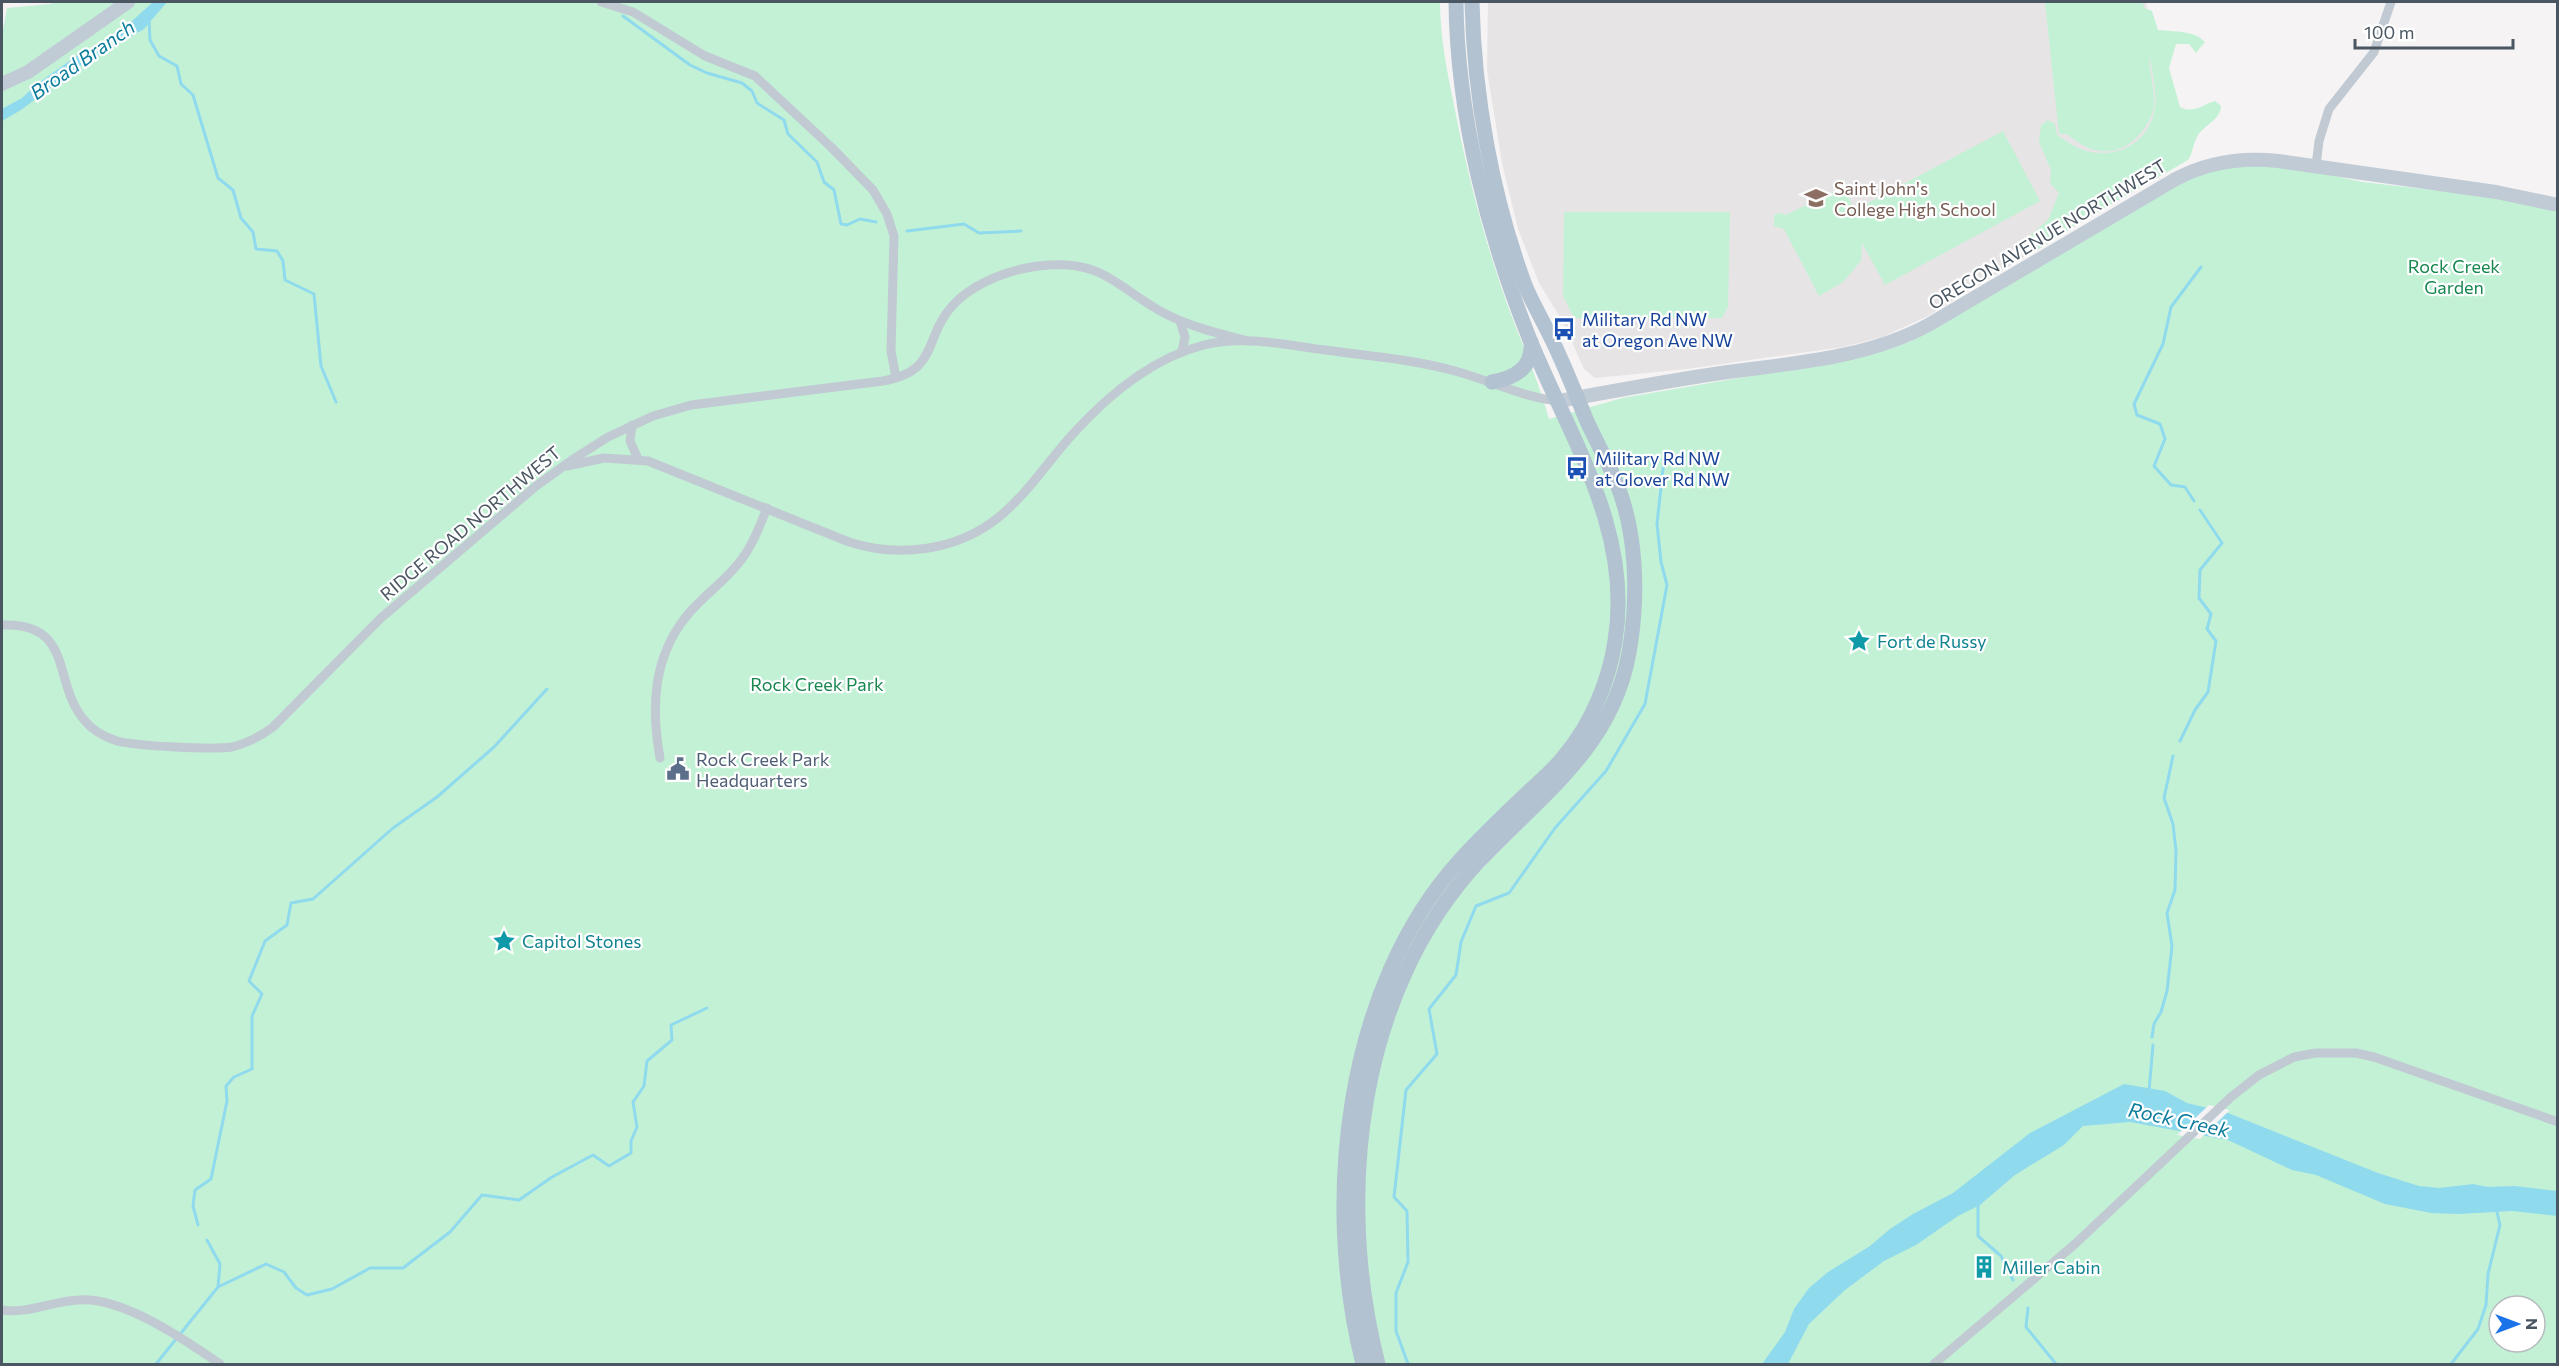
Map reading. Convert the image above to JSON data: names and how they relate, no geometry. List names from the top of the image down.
{
  "streets": {
    "street": ["OREGON AVENUE NORTHWEST", "RIDGE ROAD NORTHWEST"]
  },
  "water": ["Broad Branch", "Rock Creek"],
  "parks": ["Rock Creek Garden", "Rock Creek Park"],
  "places": {
    "school or university": ["Saint John's College High School"],
    "bus stop": ["Military Rd NW at Oregon Ave NW", "Military Rd NW at Glover Rd NW"],
    "place": ["Fort de Russy", "Capitol Stones"],
    "public building": ["Rock Creek Park Headquarters"],
    "building": ["Miller Cabin"]
  },
  "scale_bar": "100 m",
  "north": "right"
}
